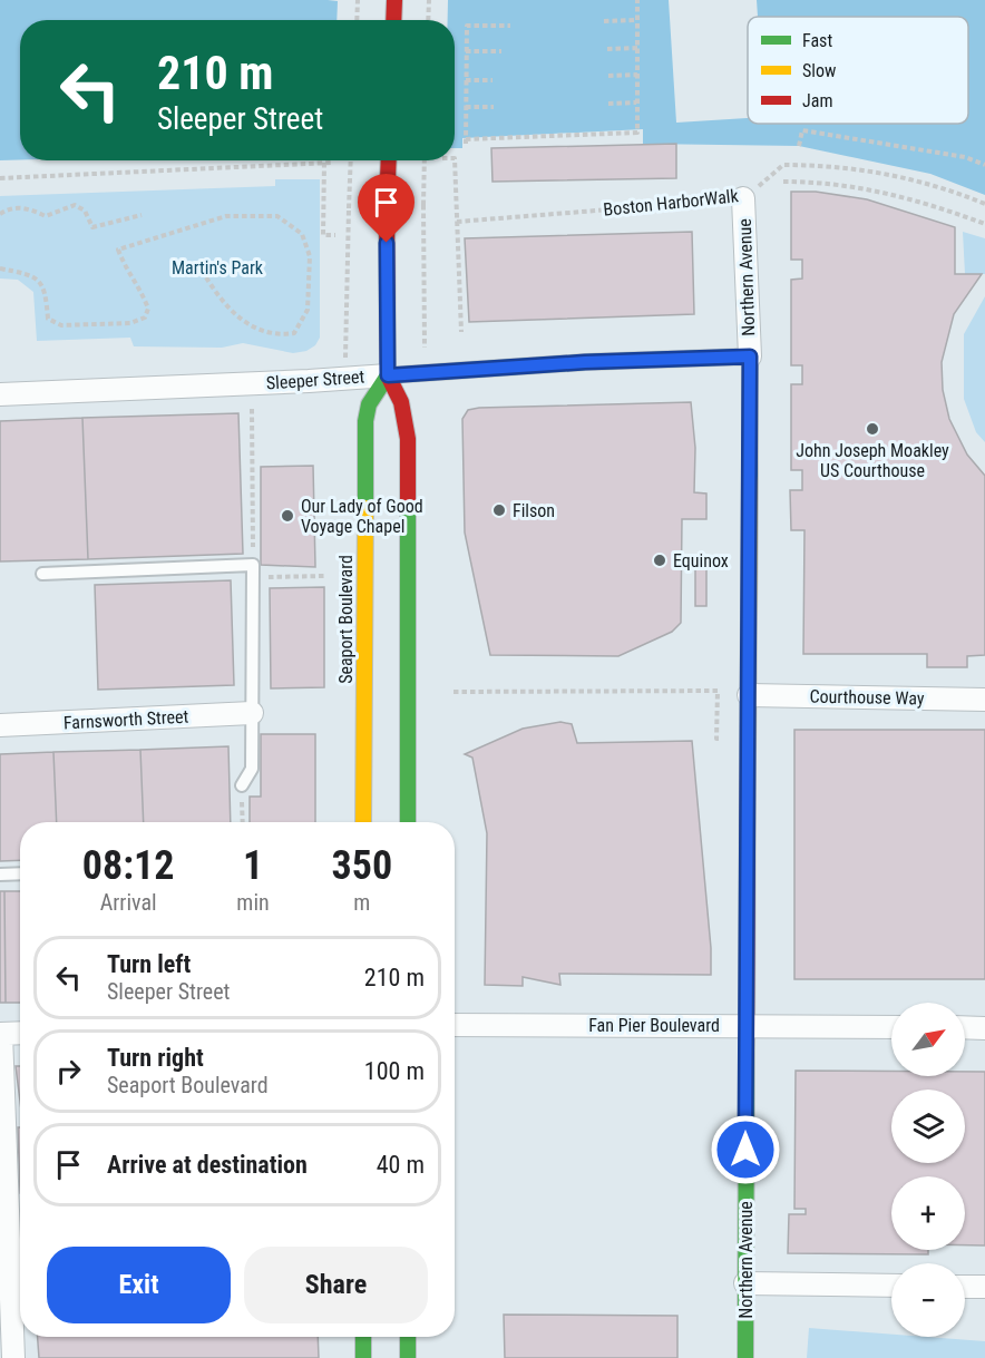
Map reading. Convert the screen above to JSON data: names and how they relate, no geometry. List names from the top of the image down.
{
  "streets": {
    "street": [
      "Northern Avenue",
      "Sleeper Street",
      "Seaport Boulevard",
      "Courthouse Way",
      "Farnsworth Street",
      "Fan Pier Boulevard"
    ],
    "path": ["Boston HarborWalk"]
  },
  "crossings": [
    ["Boston HarborWalk", "Northern Avenue"],
    ["Northern Avenue", "Sleeper Street"],
    ["Northern Avenue", "Courthouse Way"],
    ["Northern Avenue", "Fan Pier Boulevard"],
    ["Sleeper Street", "Seaport Boulevard"]
  ],
  "parks": ["Martin's Park"],
  "places": [
    "John Joseph Moakley US Courthouse",
    "Filson",
    "Our Lady of Good Voyage Chapel",
    "Equinox"
  ],
  "legend": ["Fast", "Slow", "Jam"],
  "north": "top right",
  "page": {
    "turn": ["210 m", "Sleeper Street"],
    "eta": [
      "08:12",
      "Arrival",
      "1",
      "min",
      "350",
      "m"
    ],
    "list": [
      {
        "name": "Turn left",
        "note": "Sleeper Street",
        "value": "210 m"
      },
      {
        "name": "Turn right",
        "note": "Seaport Boulevard",
        "value": "100 m"
      },
      {
        "name": "Arrive at destination",
        "value": "40 m"
      }
    ],
    "map_buttons": ["+", "−"],
    "buttons": ["Exit", "Share"]
  }
}
